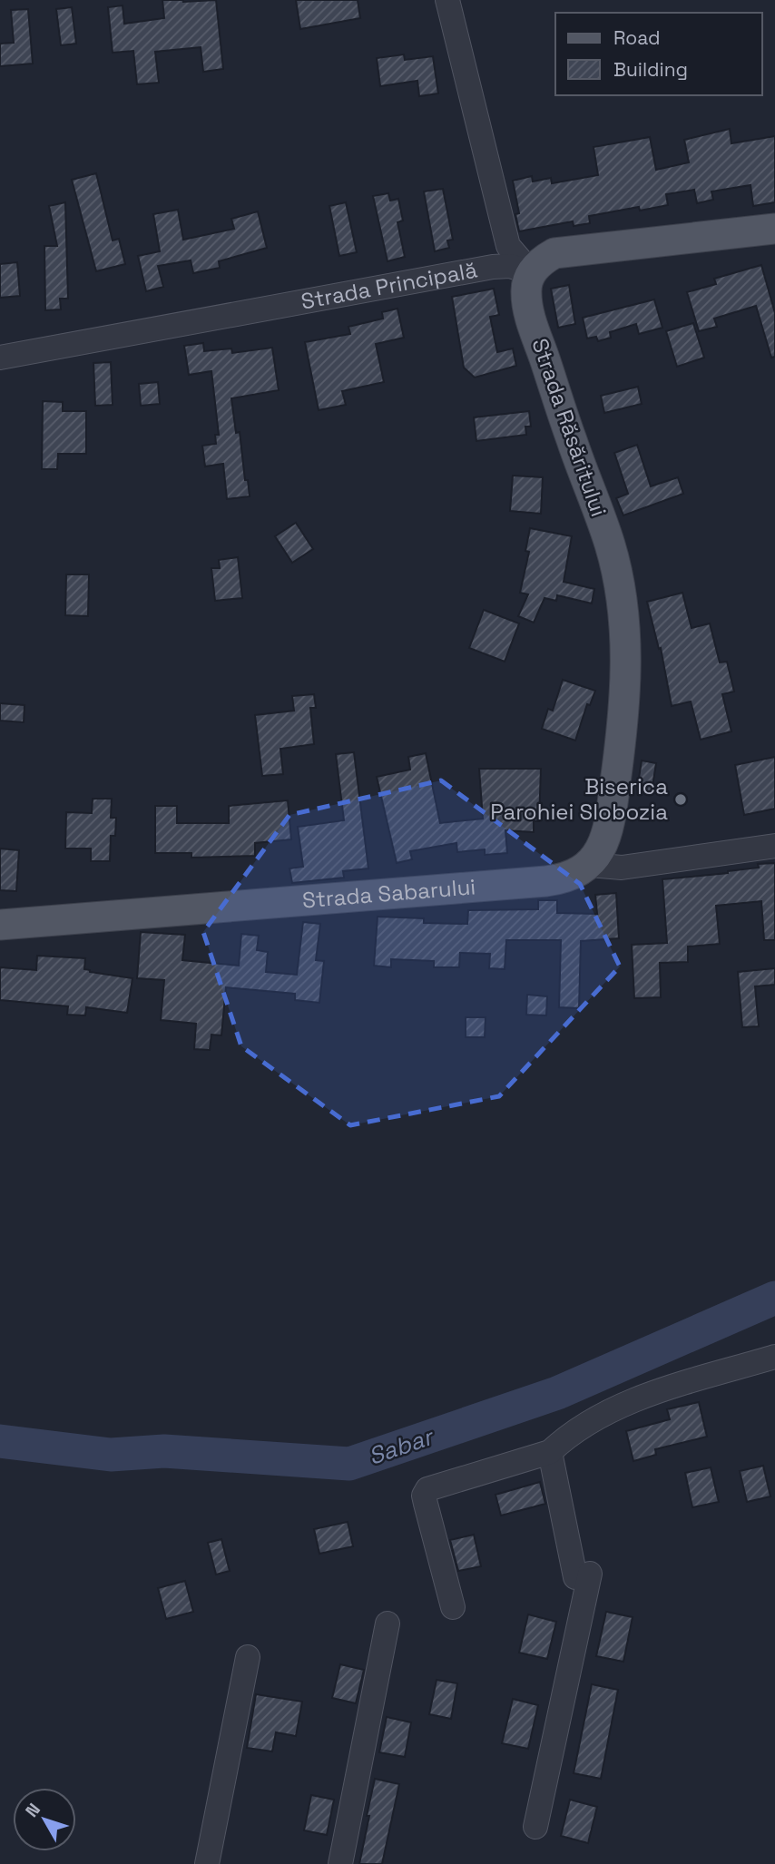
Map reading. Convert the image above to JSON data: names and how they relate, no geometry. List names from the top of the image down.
{
  "streets": {
    "main road": ["Strada Răsăritului", "Strada Sabarului"],
    "street": ["Strada Principală"]
  },
  "crossings": [
    ["Strada Principală", "Strada Răsăritului"],
    ["Strada Răsăritului", "Strada Sabarului"]
  ],
  "water": ["Sabar"],
  "places": ["Biserica Parohiei Slobozia"],
  "legend": ["Road", "Building"],
  "north": "top left"
}
